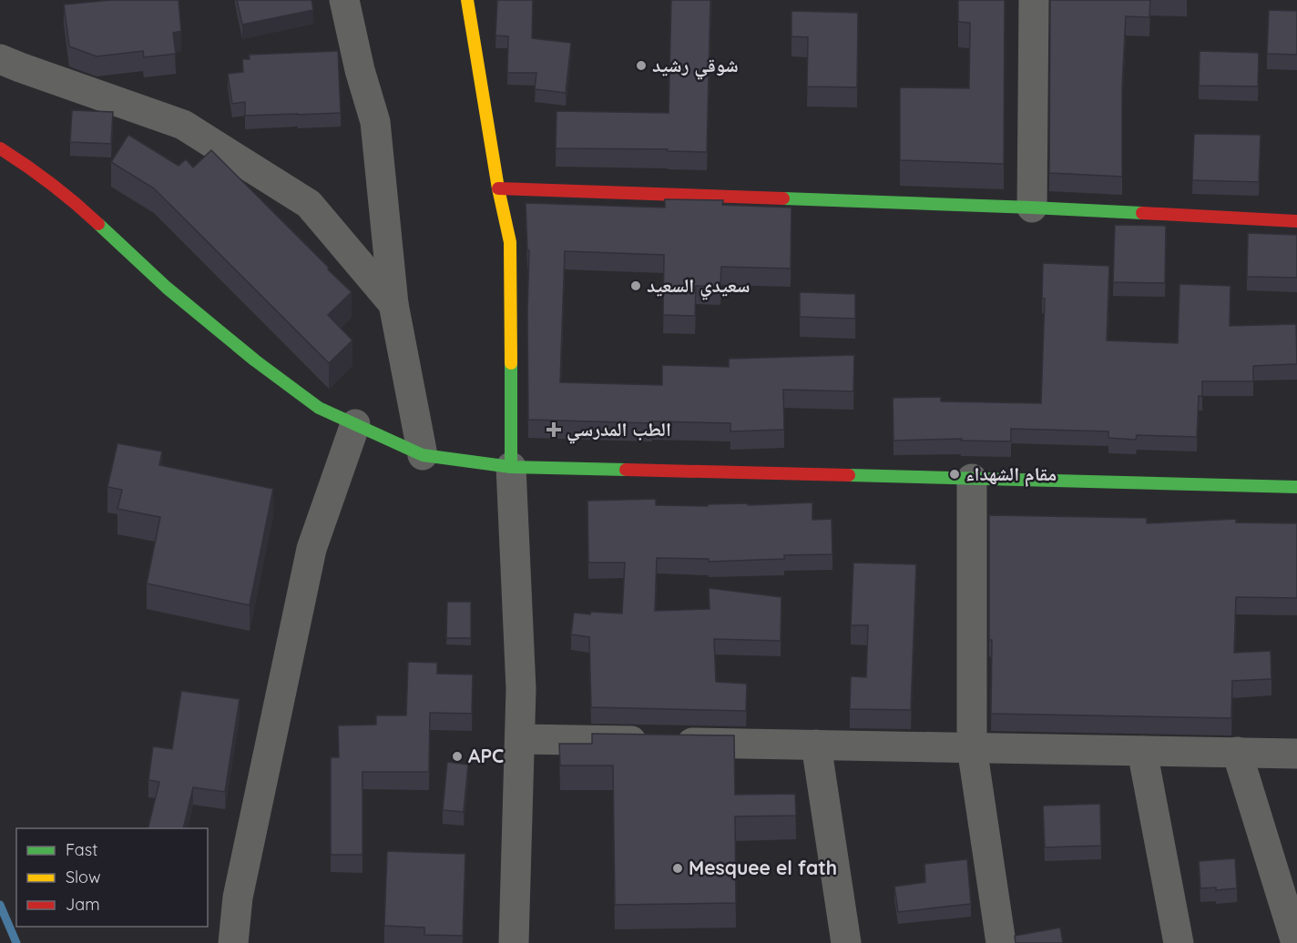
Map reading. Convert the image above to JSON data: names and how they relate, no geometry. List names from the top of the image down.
{
  "places": {
    "other": [
      "شوقي رشيد",
      "سعيدي السعيد",
      "مقام الشهداء",
      "APC",
      "Mesquee el fath"
    ],
    "health": ["الطب المدرسي"]
  },
  "legend": ["Fast", "Slow", "Jam"]
}
